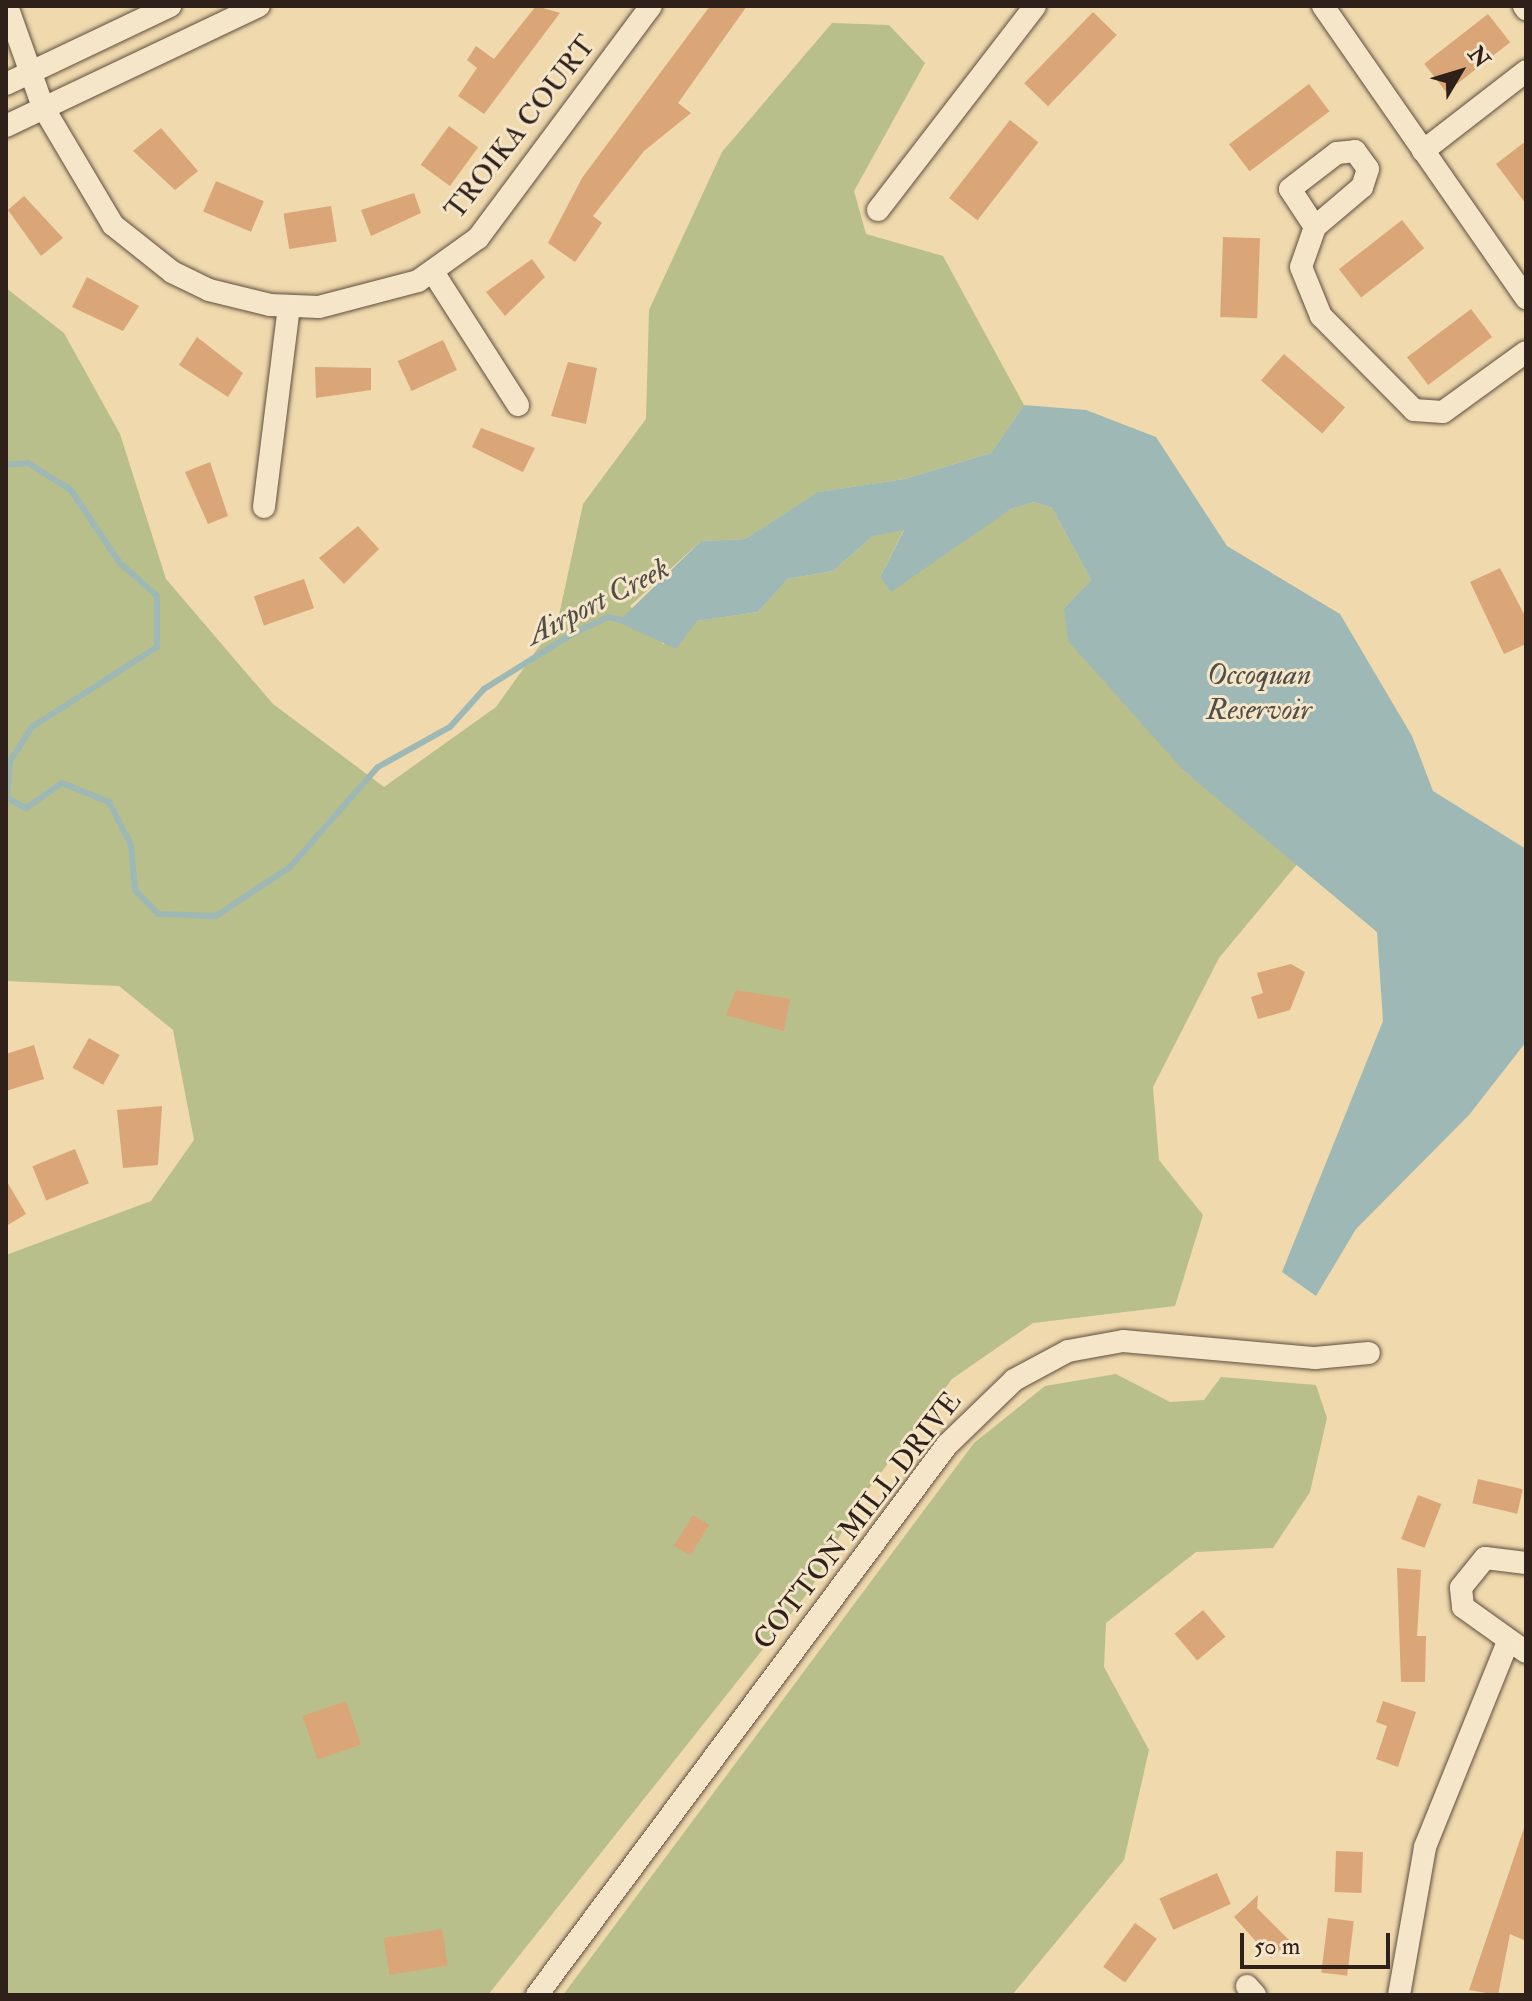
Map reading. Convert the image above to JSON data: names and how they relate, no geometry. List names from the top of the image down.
{
  "streets": {
    "street": ["TROIKA COURT", "COTTON MILL DRIVE"]
  },
  "water": ["Airport Creek", "Occoquan Reservoir"],
  "scale_bar": "50 m",
  "north": "top right"
}
